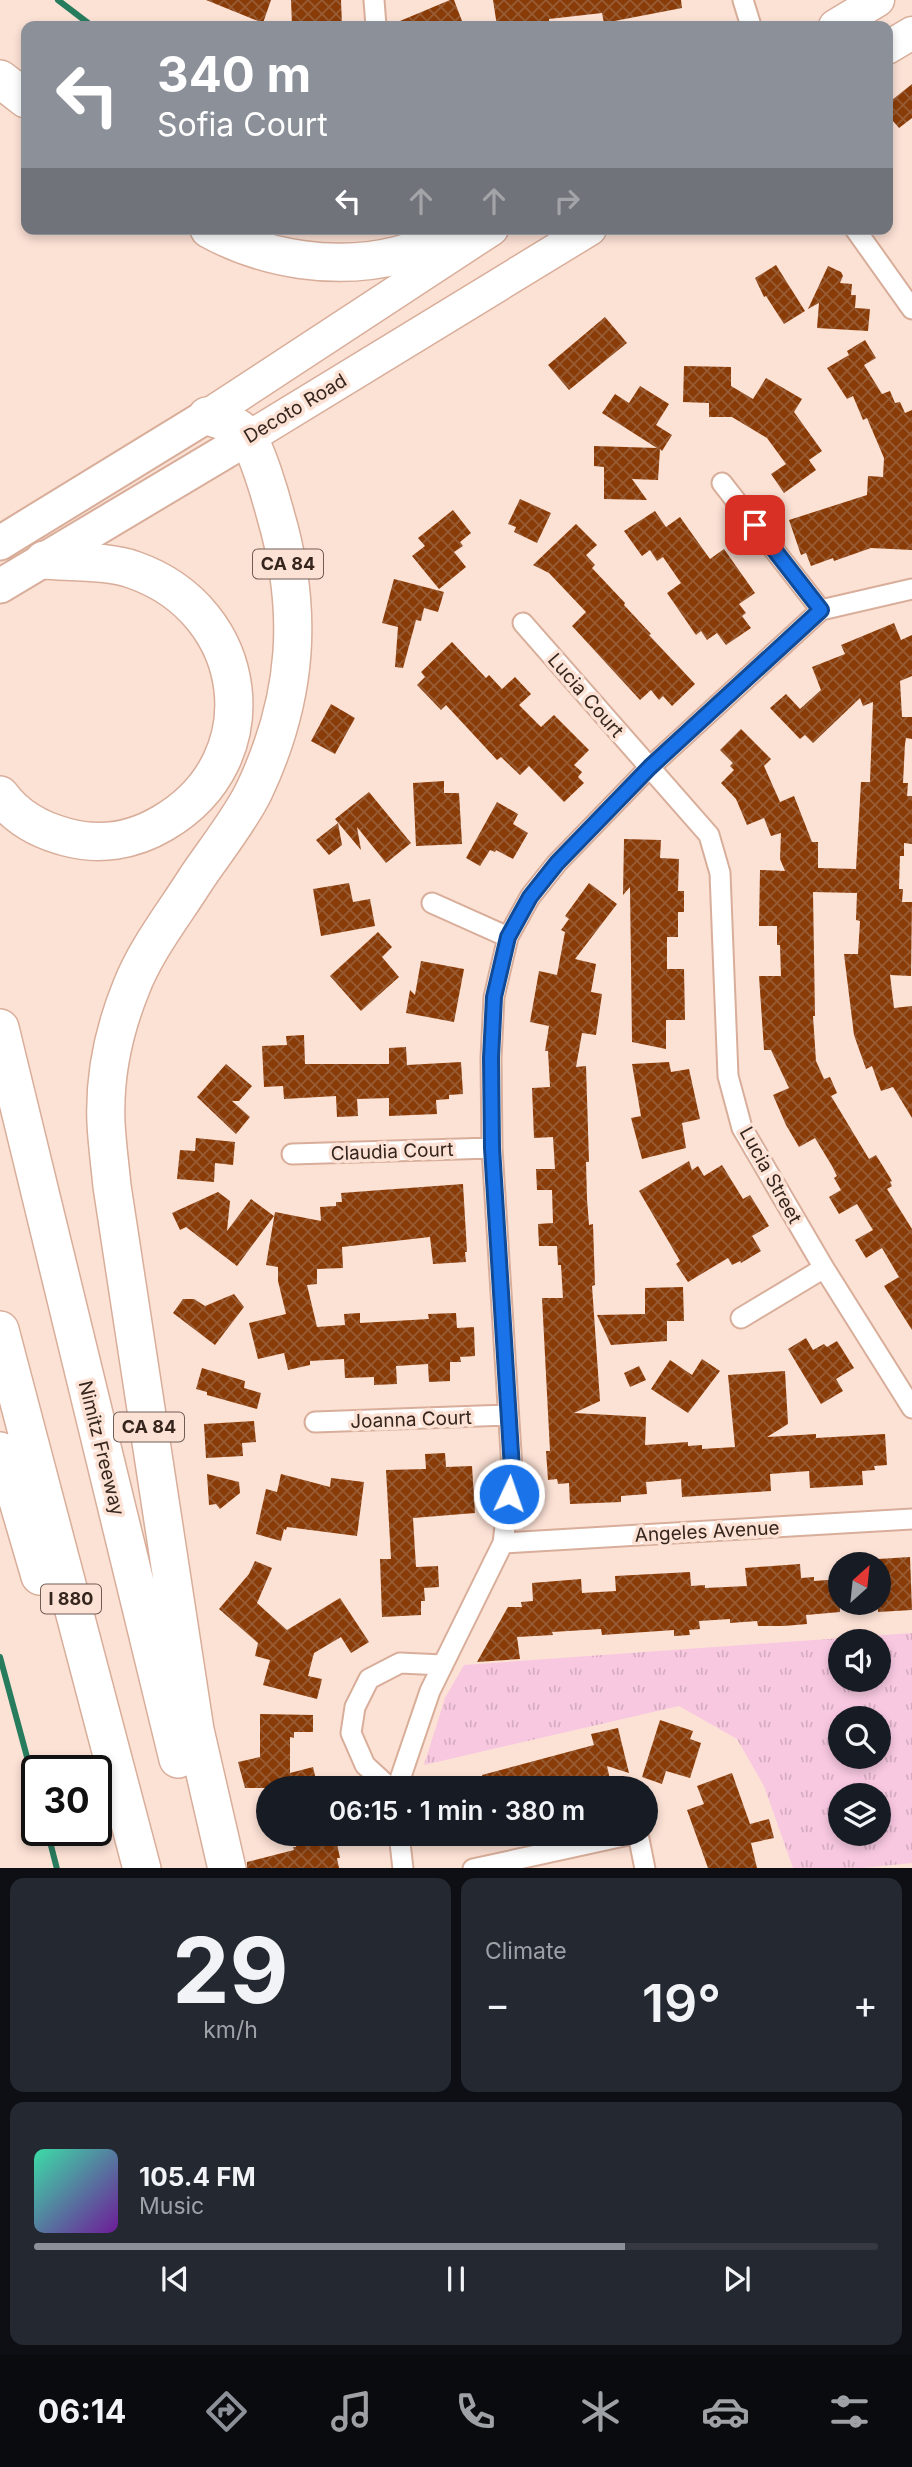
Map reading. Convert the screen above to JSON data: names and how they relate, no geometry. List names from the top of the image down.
{
  "streets": {
    "highway": [
      "Decoto Road",
      "CA 84",
      "Nimitz Freeway",
      "I 880"
    ],
    "street": [
      "Lucia Court",
      "Claudia Court",
      "Lucia Street",
      "Joanna Court",
      "Angeles Avenue"
    ]
  },
  "crossings": [
    ["Decoto Road", "CA 84"],
    ["Lucia Court", "Lucia Street"]
  ],
  "north": "top right",
  "page": {
    "turn": ["340 m", "Sofia Court"],
    "limit": "30",
    "trip": "06:15 · 1 min · 380 m",
    "tile": [
      ["29", "km/h"],
      "Climate"
    ],
    "heat": ["−", "19°", "+"],
    "song": ["105.4 FM", "Music"],
    "tabs": "06:14"
  }
}
